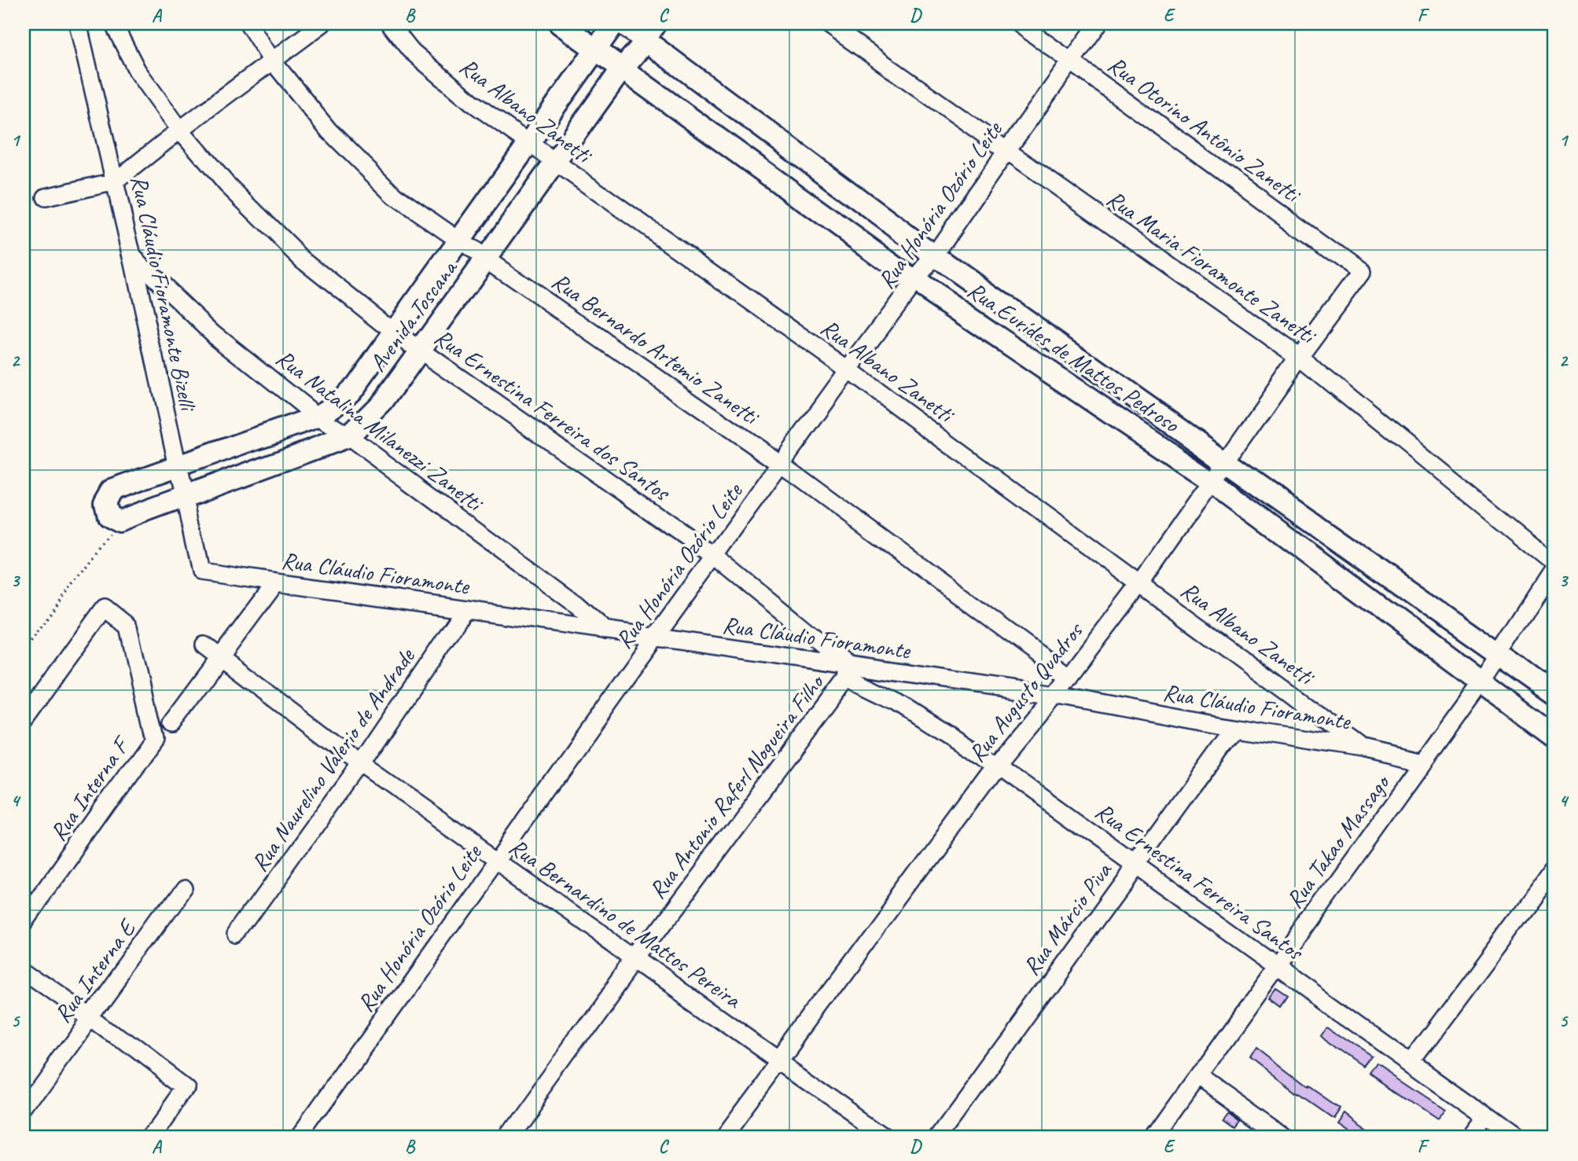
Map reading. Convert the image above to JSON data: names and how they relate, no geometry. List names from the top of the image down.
{
  "streets": {
    "street": [
      "Rua Albano Zanetti",
      "Rua Otorino Antônio Zanetti",
      "Rua Honória Ozório Leite",
      "Rua Maria Fioramonte Zanetti",
      "Rua Cláudio Fioramonte Bizelli",
      "Avenida Toscana",
      "Rua Bernardo Artemio Zanetti",
      "Rua Eurídes de Mattos Pedroso",
      "Rua Ernestina Ferreira dos Santos",
      "Rua Natalina Milanezzi Zanetti",
      "Rua Cláudio Fioramonte",
      "Rua Augusto Quadros",
      "Rua Naurelino Valerio de Andrade",
      "Rua Antonio Raferl Nogueira Filho",
      "Rua Interna F",
      "Rua Takao Massago",
      "Rua Ernestina Ferreira Santos",
      "Rua Márcio Piva",
      "Rua Bernardino de Mattos Pereira",
      "Rua Interna E"
    ]
  },
  "crossings": [
    ["Rua Albano Zanetti", "Rua Honória Ozório Leite"],
    ["Rua Albano Zanetti", "Avenida Toscana"],
    ["Rua Albano Zanetti", "Rua Cláudio Fioramonte"],
    ["Rua Albano Zanetti", "Rua Augusto Quadros"],
    ["Rua Otorino Antônio Zanetti", "Rua Honória Ozório Leite"],
    ["Rua Otorino Antônio Zanetti", "Rua Augusto Quadros"],
    ["Rua Honória Ozório Leite", "Rua Maria Fioramonte Zanetti"],
    ["Rua Honória Ozório Leite", "Rua Bernardo Artemio Zanetti"],
    ["Rua Honória Ozório Leite", "Rua Eurídes de Mattos Pedroso"],
    ["Rua Honória Ozório Leite", "Rua Ernestina Ferreira dos Santos"],
    ["Rua Honória Ozório Leite", "Rua Cláudio Fioramonte"],
    ["Rua Honória Ozório Leite", "Rua Bernardino de Mattos Pereira"],
    ["Rua Maria Fioramonte Zanetti", "Rua Augusto Quadros"],
    ["Rua Cláudio Fioramonte Bizelli", "Avenida Toscana"],
    ["Rua Cláudio Fioramonte Bizelli", "Rua Natalina Milanezzi Zanetti"],
    ["Rua Cláudio Fioramonte Bizelli", "Rua Cláudio Fioramonte"],
    ["Avenida Toscana", "Rua Bernardo Artemio Zanetti"],
    ["Avenida Toscana", "Rua Eurídes de Mattos Pedroso"],
    ["Avenida Toscana", "Rua Ernestina Ferreira dos Santos"],
    ["Avenida Toscana", "Rua Natalina Milanezzi Zanetti"],
    ["Rua Bernardo Artemio Zanetti", "Rua Augusto Quadros"],
    ["Rua Eurídes de Mattos Pedroso", "Rua Augusto Quadros"],
    ["Rua Eurídes de Mattos Pedroso", "Rua Takao Massago"],
    ["Rua Ernestina Ferreira dos Santos", "Rua Cláudio Fioramonte"],
    ["Rua Ernestina Ferreira dos Santos", "Rua Antonio Raferl Nogueira Filho"],
    ["Rua Ernestina Ferreira dos Santos", "Rua Ernestina Ferreira Santos"],
    ["Rua Natalina Milanezzi Zanetti", "Rua Cláudio Fioramonte"],
    ["Rua Cláudio Fioramonte", "Rua Augusto Quadros"],
    ["Rua Cláudio Fioramonte", "Rua Naurelino Valerio de Andrade"],
    ["Rua Cláudio Fioramonte", "Rua Antonio Raferl Nogueira Filho"],
    ["Rua Cláudio Fioramonte", "Rua Takao Massago"],
    ["Rua Cláudio Fioramonte", "Rua Ernestina Ferreira Santos"],
    ["Rua Cláudio Fioramonte", "Rua Márcio Piva"],
    ["Rua Augusto Quadros", "Rua Ernestina Ferreira Santos"],
    ["Rua Augusto Quadros", "Rua Bernardino de Mattos Pereira"],
    ["Rua Naurelino Valerio de Andrade", "Rua Bernardino de Mattos Pereira"],
    ["Rua Antonio Raferl Nogueira Filho", "Rua Ernestina Ferreira Santos"],
    ["Rua Antonio Raferl Nogueira Filho", "Rua Bernardino de Mattos Pereira"],
    ["Rua Takao Massago", "Rua Ernestina Ferreira Santos"],
    ["Rua Ernestina Ferreira Santos", "Rua Márcio Piva"]
  ],
  "grid": {
    "columns": [
      "A",
      "B",
      "C",
      "D",
      "E",
      "F"
    ],
    "rows": [
      "1",
      "2",
      "3",
      "4",
      "5"
    ]
  }
}
